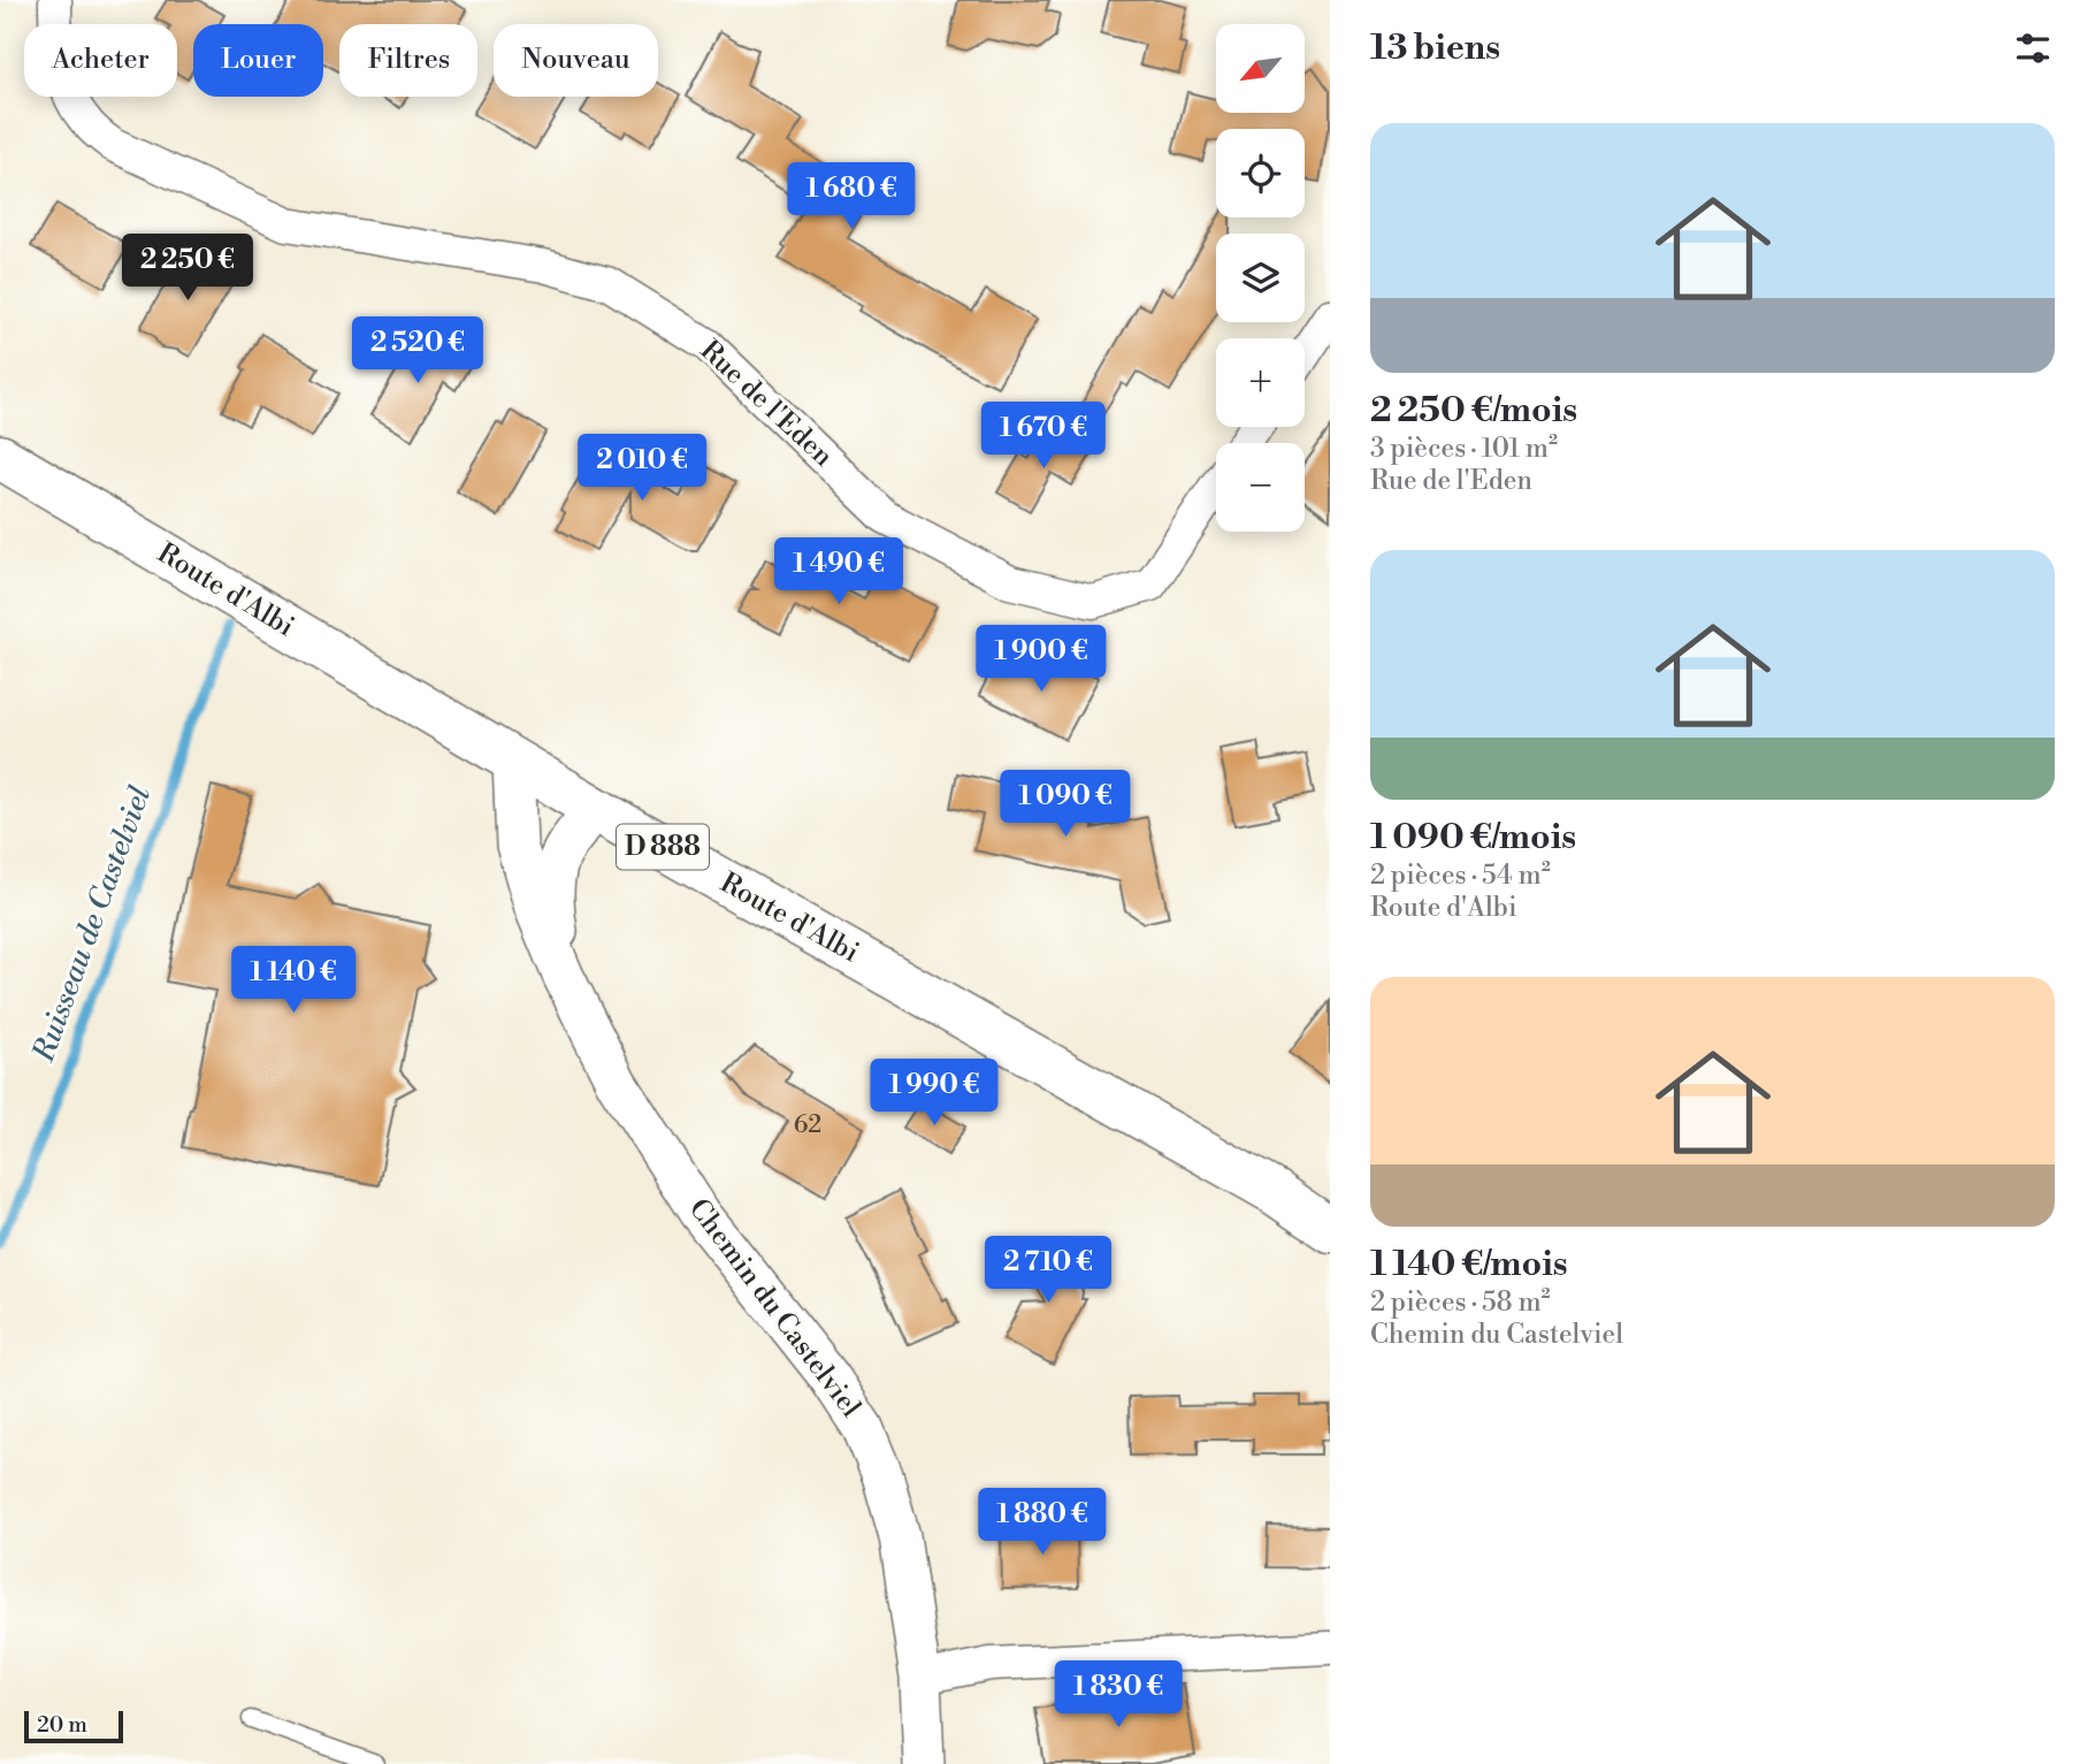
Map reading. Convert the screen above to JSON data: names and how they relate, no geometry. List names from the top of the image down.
{
  "streets": {
    "main road": ["Route d'Albi", "D 888"],
    "street": ["Rue de l'Eden", "Chemin du Castelviel"]
  },
  "crossings": [
    ["Route d'Albi", "Chemin du Castelviel"]
  ],
  "water": ["Ruisseau de Castelviel"],
  "house_numbers": ["62"],
  "scale_bar": "20 m",
  "north": "bottom left",
  "page": {
    "heading": "13 biens",
    "map_buttons": ["+", "−"],
    "chip": [
      "Acheter",
      "Louer",
      "Filtres",
      "Nouveau"
    ],
    "list": [
      {
        "name": "2 250 €/mois",
        "note": "3 pièces · 101 m² · Rue de l'Eden"
      },
      {
        "name": "1 090 €/mois",
        "note": "2 pièces · 54 m² · Route d'Albi"
      },
      {
        "name": "1 140 €/mois",
        "note": "2 pièces · 58 m² · Chemin du Castelviel"
      }
    ],
    "price": [
      "1 680 €",
      "2 250 €",
      "2 520 €",
      "1 670 €",
      "2 010 €",
      "1 490 €",
      "1 900 €",
      "1 090 €",
      "1 140 €",
      "1 990 €",
      "2 710 €",
      "1 880 €",
      "1 830 €"
    ],
    "scale": "20 m"
  }
}
